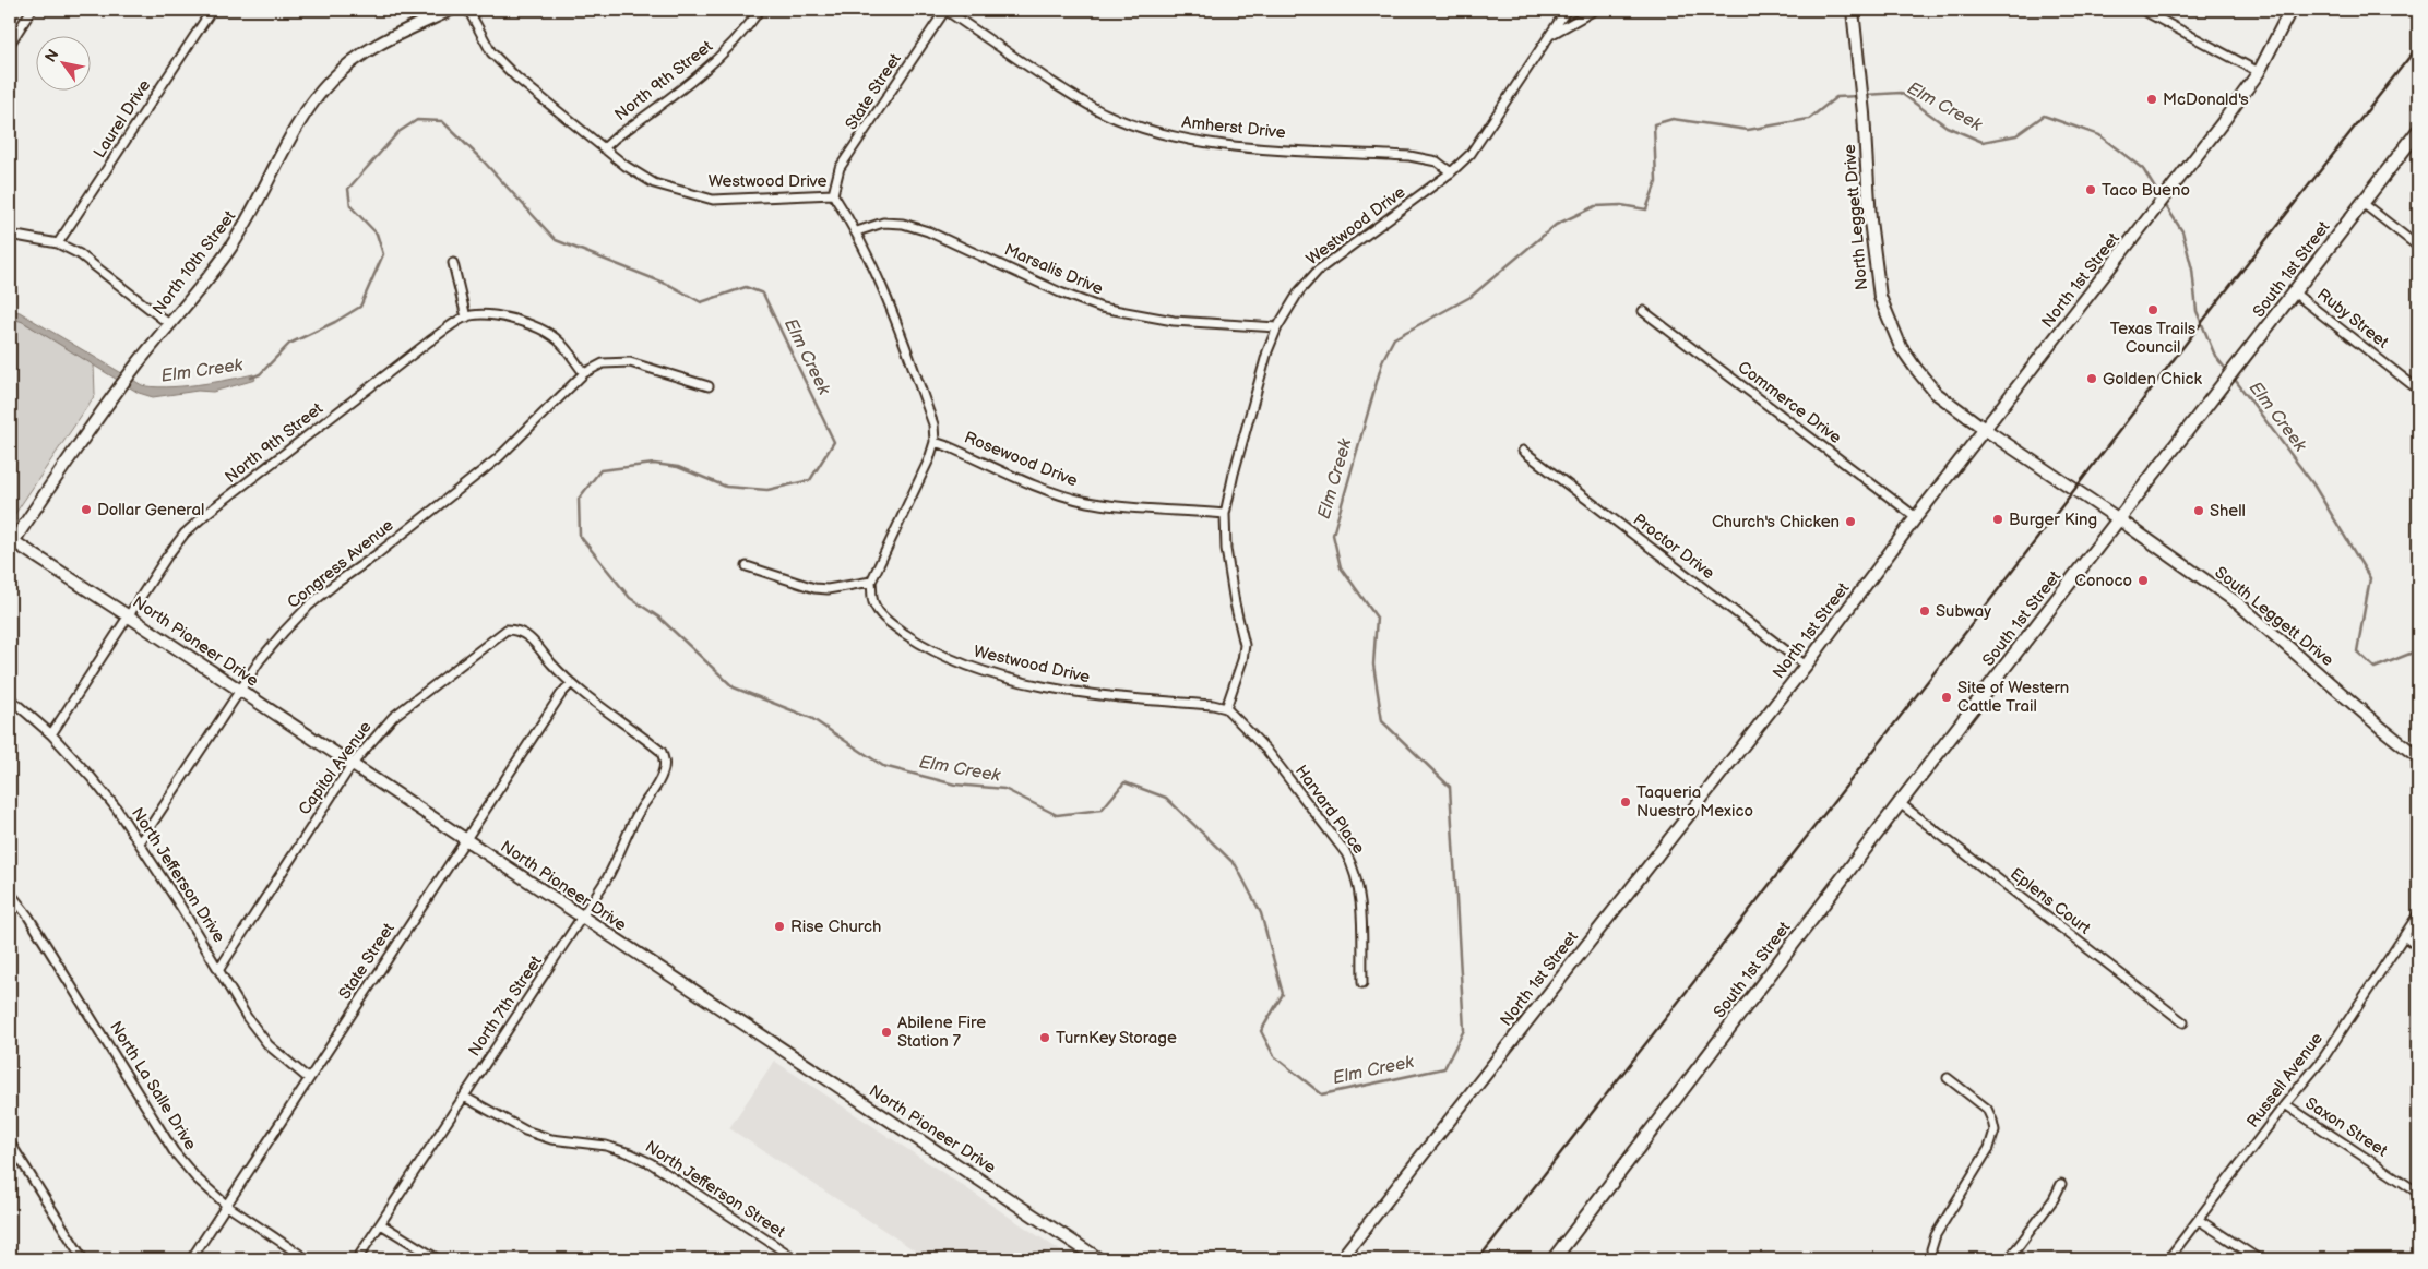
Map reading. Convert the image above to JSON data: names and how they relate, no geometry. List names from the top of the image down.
{
  "streets": {
    "main road": [
      "North Leggett Drive",
      "North 10th Street",
      "South 1st Street",
      "North 1st Street",
      "South Leggett Drive",
      "North Pioneer Drive"
    ],
    "street": [
      "North 9th Street",
      "State Street",
      "Laurel Drive",
      "Amherst Drive",
      "Westwood Drive",
      "Marsalis Drive",
      "Ruby Street",
      "Commerce Drive",
      "Rosewood Drive",
      "Proctor Drive",
      "Congress Avenue",
      "Capitol Avenue",
      "Harvard Place",
      "North Jefferson Drive",
      "Eplens Court",
      "North 7th Street",
      "Russell Avenue",
      "North La Salle Drive",
      "Saxon Street",
      "North Jefferson Street"
    ]
  },
  "crossings": [
    ["North 9th Street", "Westwood Drive"],
    ["North 9th Street", "North Pioneer Drive"],
    ["North 9th Street", "North Jefferson Drive"],
    ["State Street", "Amherst Drive"],
    ["State Street", "Westwood Drive"],
    ["State Street", "North Pioneer Drive"],
    ["State Street", "Capitol Avenue"],
    ["State Street", "North Jefferson Drive"],
    ["State Street", "North 7th Street"],
    ["State Street", "North La Salle Drive"],
    ["Amherst Drive", "Westwood Drive"],
    ["Westwood Drive", "Marsalis Drive"],
    ["Westwood Drive", "Rosewood Drive"],
    ["Westwood Drive", "Harvard Place"],
    ["North Leggett Drive", "North 1st Street"],
    ["North Leggett Drive", "South Leggett Drive"],
    ["North 10th Street", "North Pioneer Drive"],
    ["South 1st Street", "Ruby Street"],
    ["South 1st Street", "South Leggett Drive"],
    ["South 1st Street", "Eplens Court"],
    ["North 1st Street", "Commerce Drive"],
    ["North 1st Street", "Proctor Drive"],
    ["Congress Avenue", "North Pioneer Drive"],
    ["Congress Avenue", "North Jefferson Drive"],
    ["North Pioneer Drive", "Capitol Avenue"],
    ["North Pioneer Drive", "North 7th Street"],
    ["Capitol Avenue", "North Jefferson Drive"],
    ["Capitol Avenue", "North 7th Street"],
    ["North 7th Street", "North Jefferson Street"],
    ["Russell Avenue", "Saxon Street"]
  ],
  "water": ["Elm Creek"],
  "places": [
    "McDonald's",
    "Taco Bueno",
    "Texas Trails Council",
    "Golden Chick",
    "Dollar General",
    "Shell",
    "Burger King",
    "Church's Chicken",
    "Conoco",
    "Subway",
    "Site of Western Cattle Trail",
    "Taqueria Nuestro Mexico",
    "Rise Church",
    "Abilene Fire Station 7",
    "TurnKey Storage"
  ],
  "north": "top left"
}
